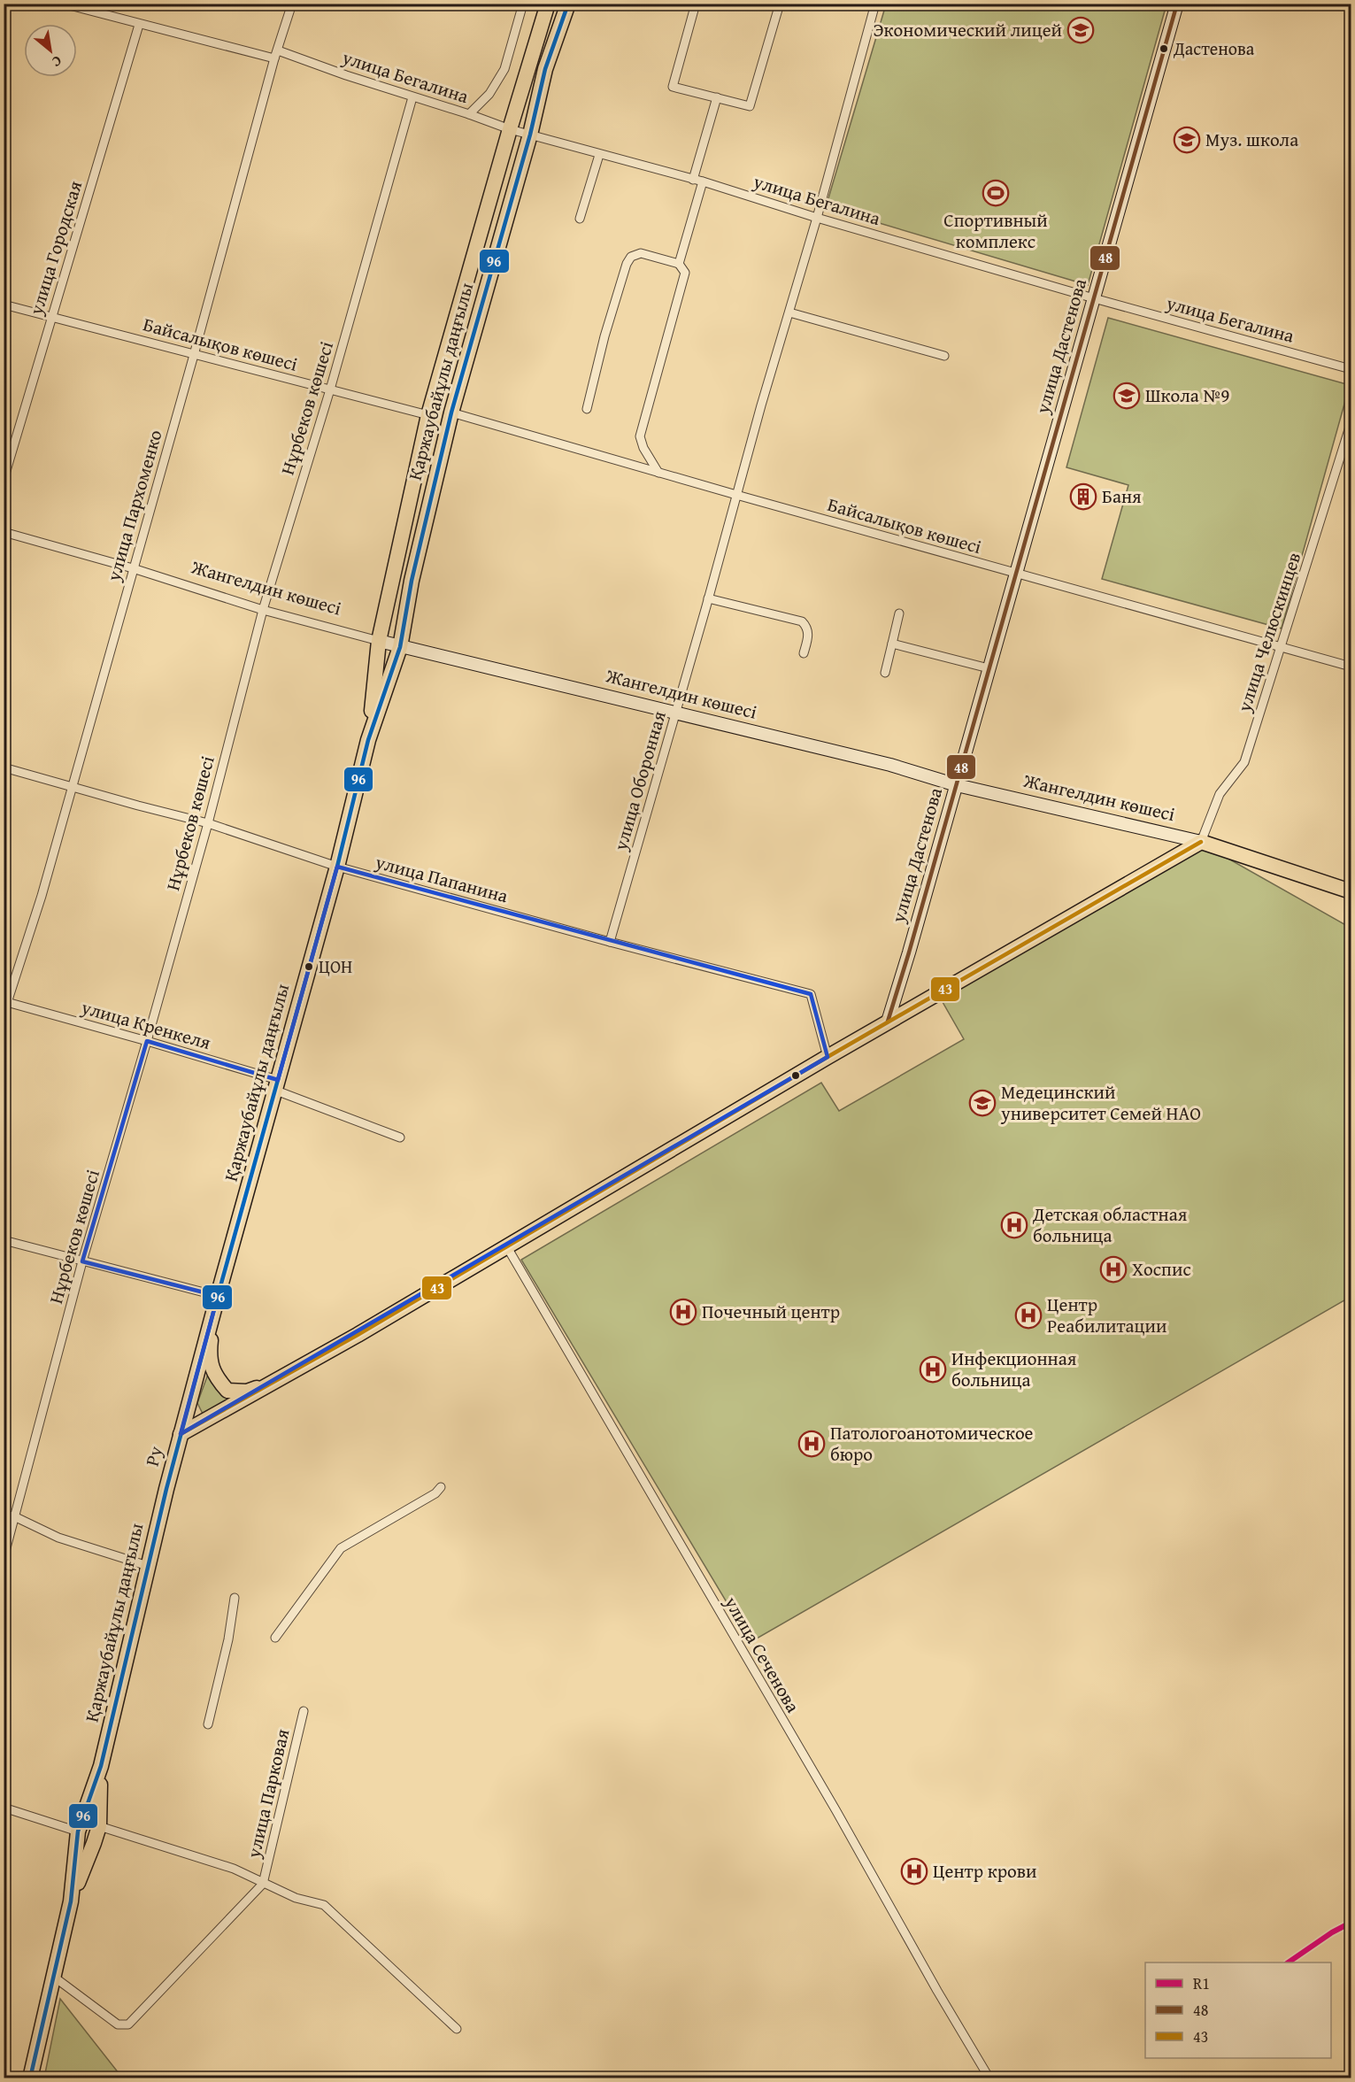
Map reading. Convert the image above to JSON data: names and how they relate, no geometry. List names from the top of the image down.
{
  "streets": {
    "highway": ["Қаржаубайұлы даңғылы", "Жангелдин көшесі", "Ру"],
    "street": [
      "улица Бегалина",
      "улица Городская",
      "Байсалықов көшесі",
      "улица Дастенова",
      "Нұрбеков көшесі",
      "улица Пархоменко",
      "улица Челюскинцев",
      "улица Оборонная",
      "улица Папанина",
      "улица Кренкеля",
      "улица Сеченова",
      "улица Парковая"
    ]
  },
  "crossings": [
    ["улица Бегалина", "улица Городская"],
    ["улица Бегалина", "улица Дастенова"],
    ["улица Бегалина", "Қаржаубайұлы даңғылы"],
    ["улица Бегалина", "Нұрбеков көшесі"],
    ["улица Бегалина", "улица Пархоменко"],
    ["улица Бегалина", "улица Оборонная"],
    ["улица Городская", "Байсалықов көшесі"],
    ["Байсалықов көшесі", "улица Дастенова"],
    ["Байсалықов көшесі", "Қаржаубайұлы даңғылы"],
    ["Байсалықов көшесі", "Нұрбеков көшесі"],
    ["Байсалықов көшесі", "улица Пархоменко"],
    ["Байсалықов көшесі", "улица Челюскинцев"],
    ["Байсалықов көшесі", "улица Оборонная"],
    ["улица Дастенова", "Жангелдин көшесі"],
    ["Қаржаубайұлы даңғылы", "Жангелдин көшесі"],
    ["Қаржаубайұлы даңғылы", "улица Папанина"],
    ["Қаржаубайұлы даңғылы", "улица Кренкеля"],
    ["Қаржаубайұлы даңғылы", "Ру"],
    ["Нұрбеков көшесі", "Жангелдин көшесі"],
    ["Нұрбеков көшесі", "улица Папанина"],
    ["Нұрбеков көшесі", "улица Кренкеля"],
    ["улица Пархоменко", "Жангелдин көшесі"],
    ["улица Пархоменко", "улица Папанина"],
    ["улица Пархоменко", "улица Кренкеля"],
    ["Жангелдин көшесі", "улица Челюскинцев"],
    ["Жангелдин көшесі", "улица Оборонная"],
    ["улица Оборонная", "улица Папанина"]
  ],
  "places": {
    "school or university": [
      "Экономический лицей",
      "Муз. школа",
      "Школа №9",
      "Медецинский университет Семей НАО"
    ],
    "other": ["Дастенова", "ЦОН"],
    "sports": ["Спортивный комплекс"],
    "building": ["Баня"],
    "hospital": [
      "Детская областная больница",
      "Хоспис",
      "Почечный центр",
      "Центр Реабилитации",
      "Инфекционная больница",
      "Патологоанотомическое бюро",
      "Центр крови"
    ]
  },
  "lines": [
    "transit line 48",
    "transit line 96",
    "transit line 43",
    "transit line R1"
  ],
  "legend": ["R1", "48", "43"],
  "north": "bottom right"
}
